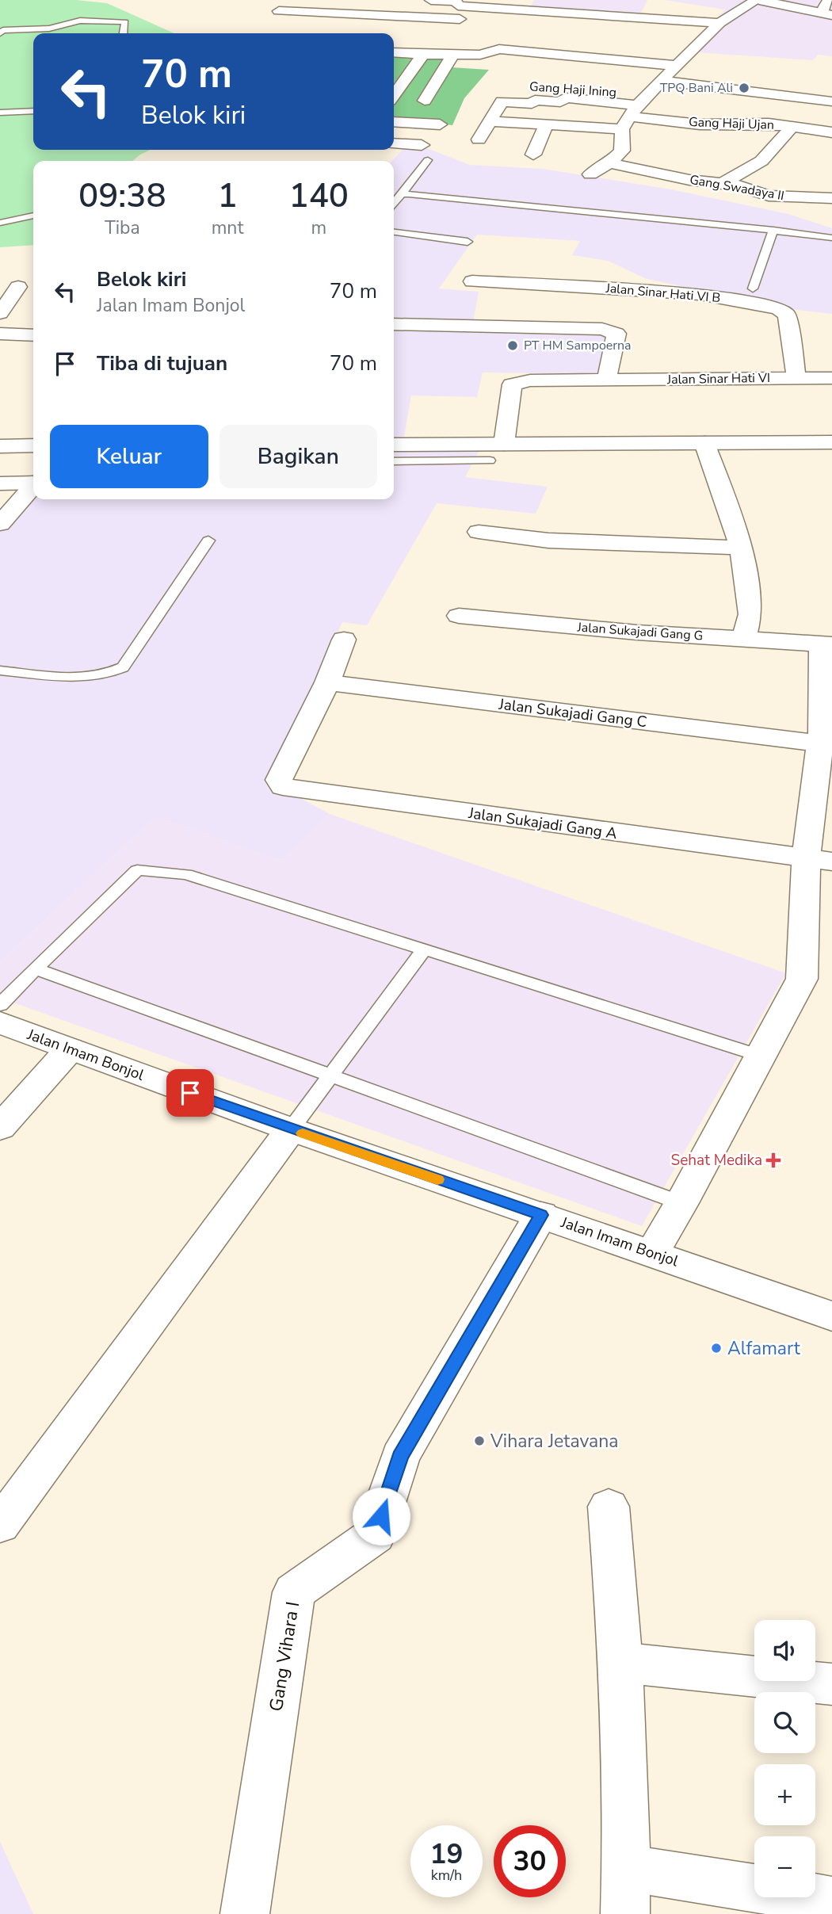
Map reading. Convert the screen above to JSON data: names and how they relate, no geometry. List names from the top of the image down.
{
  "streets": {
    "main road": [
      "Gang Haji Ining",
      "Gang Haji Ujan",
      "Gang Swadaya II",
      "Jalan Sinar Hati VI B",
      "Jalan Sinar Hati VI",
      "Jalan Sukajadi Gang G",
      "Jalan Sukajadi Gang C",
      "Jalan Sukajadi Gang A",
      "Jalan Imam Bonjol",
      "Gang Vihara I"
    ]
  },
  "crossings": [
    ["Gang Haji Ining", "Gang Haji Ujan"],
    ["Jalan Sinar Hati VI B", "Jalan Sinar Hati VI"],
    ["Jalan Sukajadi Gang C", "Jalan Sukajadi Gang A"],
    ["Jalan Imam Bonjol", "Gang Vihara I"]
  ],
  "places": {
    "other": [
      "TPQ Bani Ali",
      "PT HM Sampoerna",
      "Alfamart",
      "Vihara Jetavana"
    ],
    "health": ["Sehat Medika"]
  },
  "page": {
    "turn": ["70 m", "Belok kiri"],
    "eta": [
      "09:38",
      "Tiba",
      "1",
      "mnt",
      "140",
      "m"
    ],
    "list": [
      {
        "name": "Belok kiri",
        "note": "Jalan Imam Bonjol",
        "value": "70 m"
      },
      {
        "name": "Tiba di tujuan",
        "value": "70 m"
      }
    ],
    "buttons": ["Keluar", "Bagikan"],
    "map_buttons": ["+", "−"],
    "speed": "19 km/h",
    "limit": "30"
  }
}
